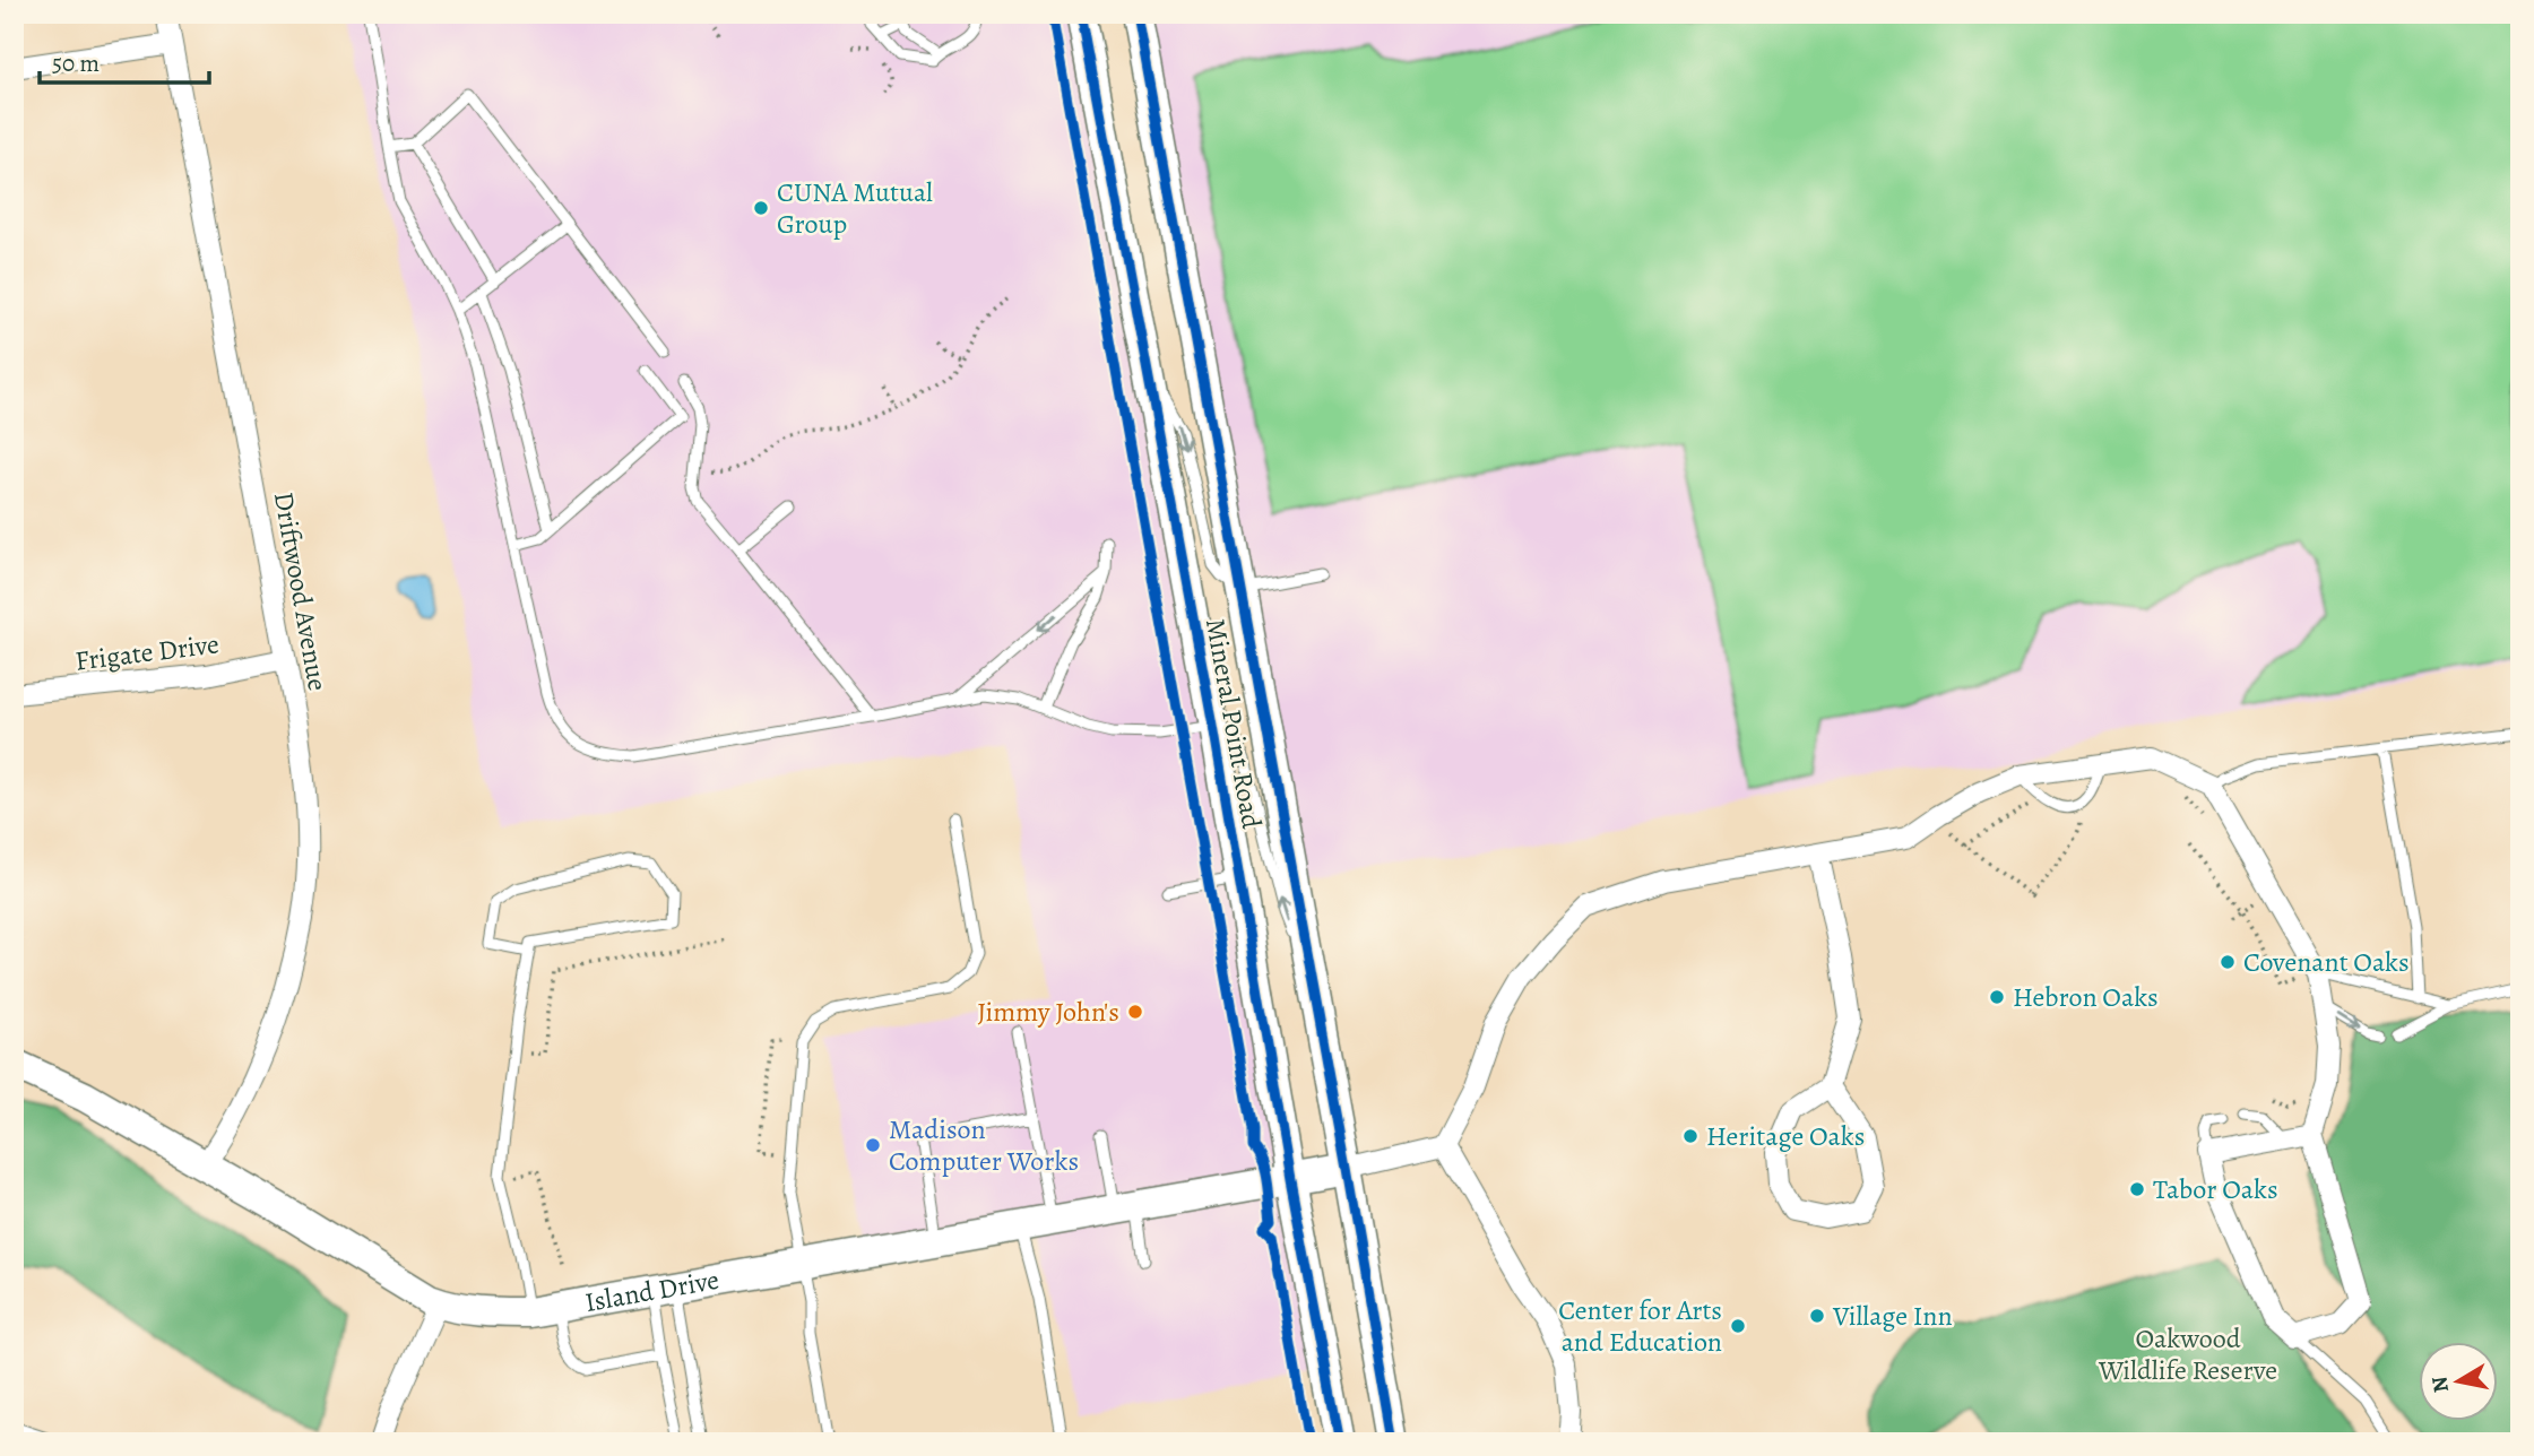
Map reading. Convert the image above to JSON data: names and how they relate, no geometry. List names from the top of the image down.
{
  "streets": {
    "main road": ["Mineral Point Road", "Island Drive"],
    "street": ["Driftwood Avenue", "Frigate Drive"]
  },
  "crossings": [
    ["Driftwood Avenue", "Frigate Drive"],
    ["Driftwood Avenue", "Island Drive"],
    ["Mineral Point Road", "Island Drive"]
  ],
  "parks": ["Oakwood Wildlife Reserve"],
  "places": [
    "CUNA Mutual Group",
    "Covenant Oaks",
    "Hebron Oaks",
    "Jimmy John's",
    "Heritage Oaks",
    "Madison Computer Works",
    "Tabor Oaks",
    "Village Inn",
    "Center for Arts and Education"
  ],
  "scale_bar": "50 m",
  "north": "left"
}
